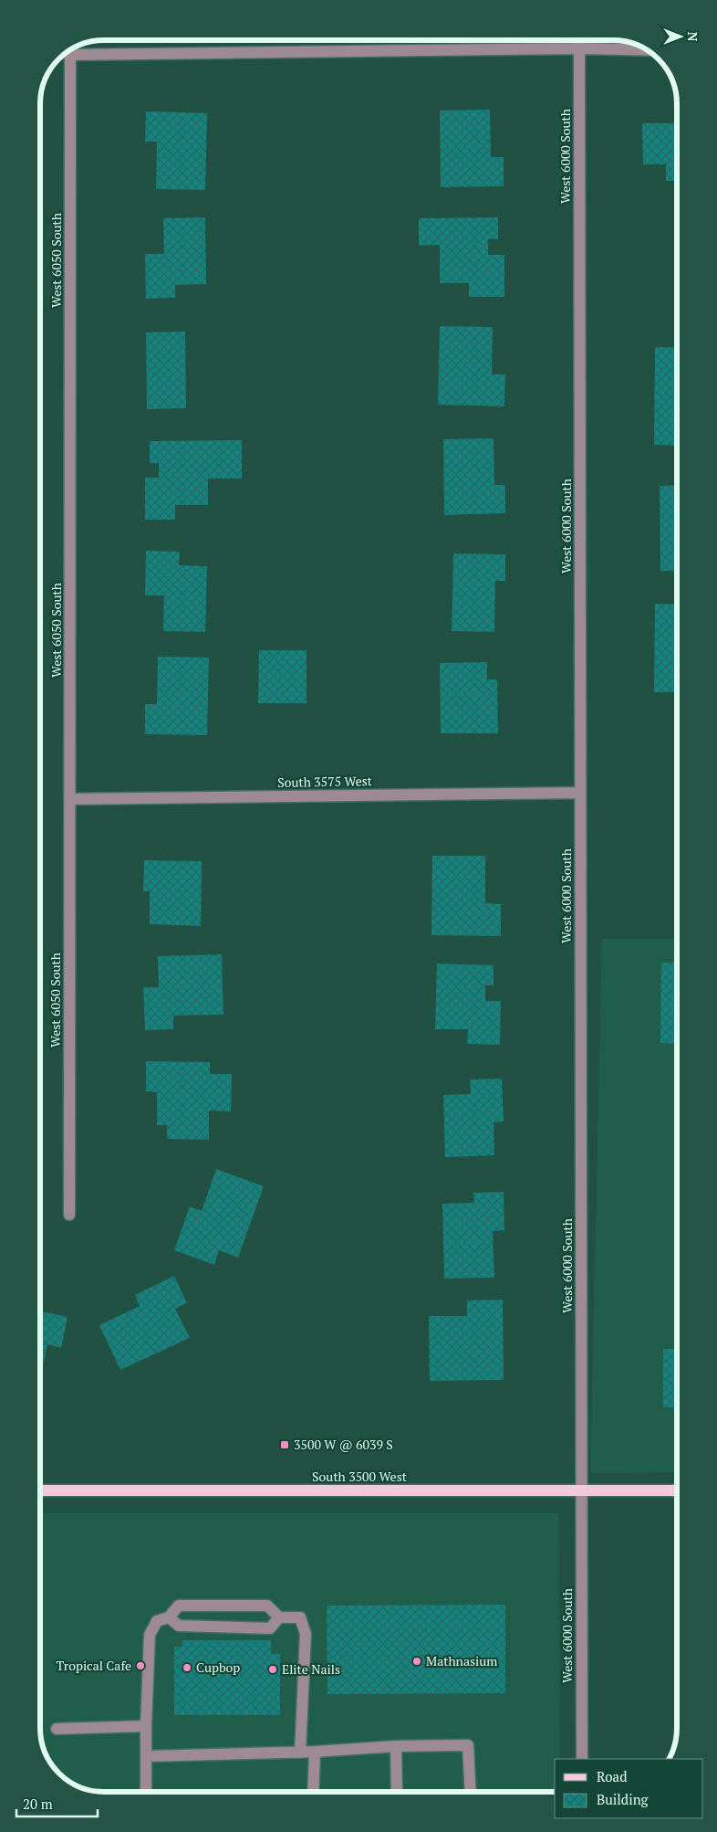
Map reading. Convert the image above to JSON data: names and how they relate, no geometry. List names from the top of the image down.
{
  "streets": {
    "main road": ["South 3500 West"],
    "street": ["West 6000 South", "West 6050 South", "South 3575 West"]
  },
  "crossings": [
    ["West 6000 South", "South 3575 West"],
    ["West 6000 South", "South 3500 West"],
    ["West 6050 South", "South 3575 West"]
  ],
  "places": {
    "transit": ["3500 W @ 6039 S"],
    "other": [
      "Mathnasium",
      "Tropical Cafe",
      "Cupbop",
      "Elite Nails"
    ]
  },
  "legend": ["Road", "Building"],
  "scale_bar": "20 m",
  "north": "right"
}
